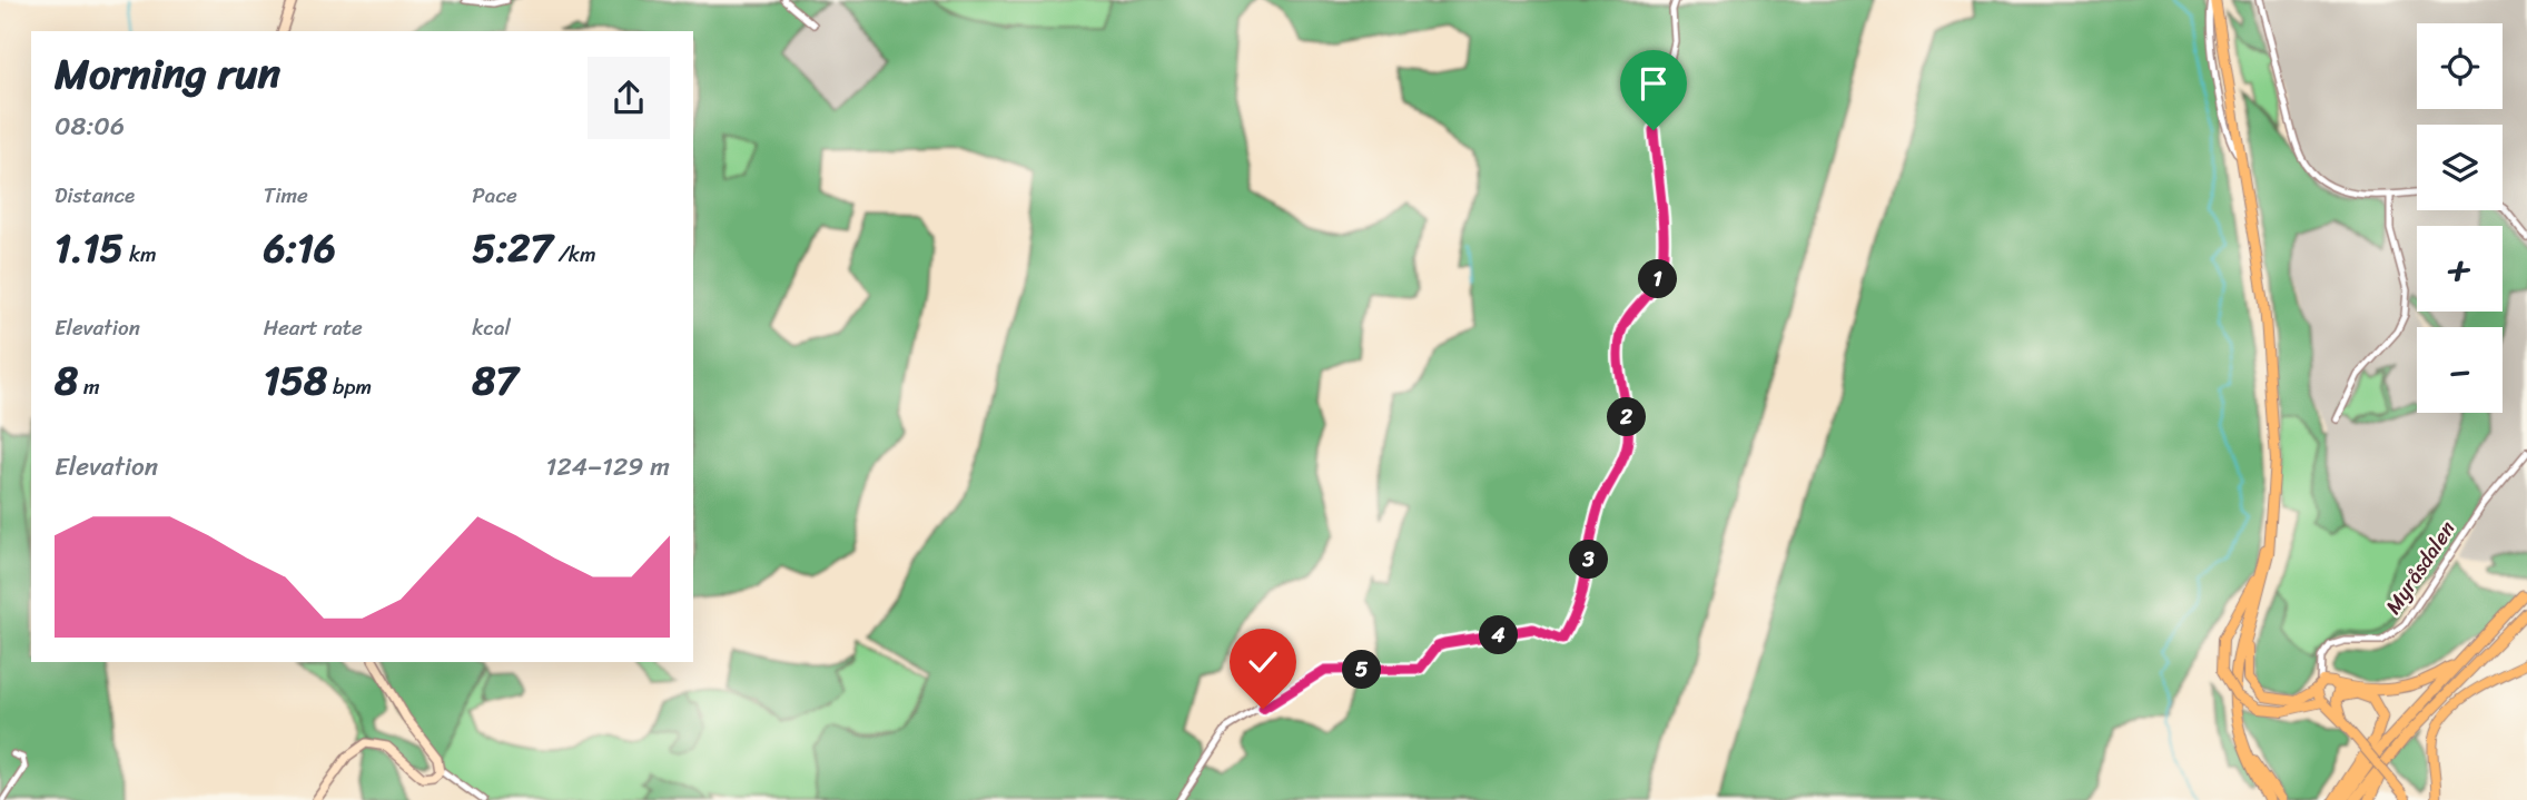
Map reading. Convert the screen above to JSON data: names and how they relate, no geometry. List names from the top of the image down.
{
  "streets": {
    "street": ["Myråsdalen"]
  },
  "page": {
    "map_buttons": ["+", "−"],
    "heading": ["Morning run", "08:06"],
    "stats": [
      ["Distance", "1.15 km"],
      ["Time", "6:16"],
      ["Pace", "5:27 /km"],
      ["Elevation", "8 m"],
      ["Heart rate", "158 bpm"],
      ["kcal", "87"]
    ],
    "pins": [
      "1",
      "2",
      "3",
      "4",
      "5"
    ],
    "chart": ["Elevation", "124–129 m"]
  }
}
